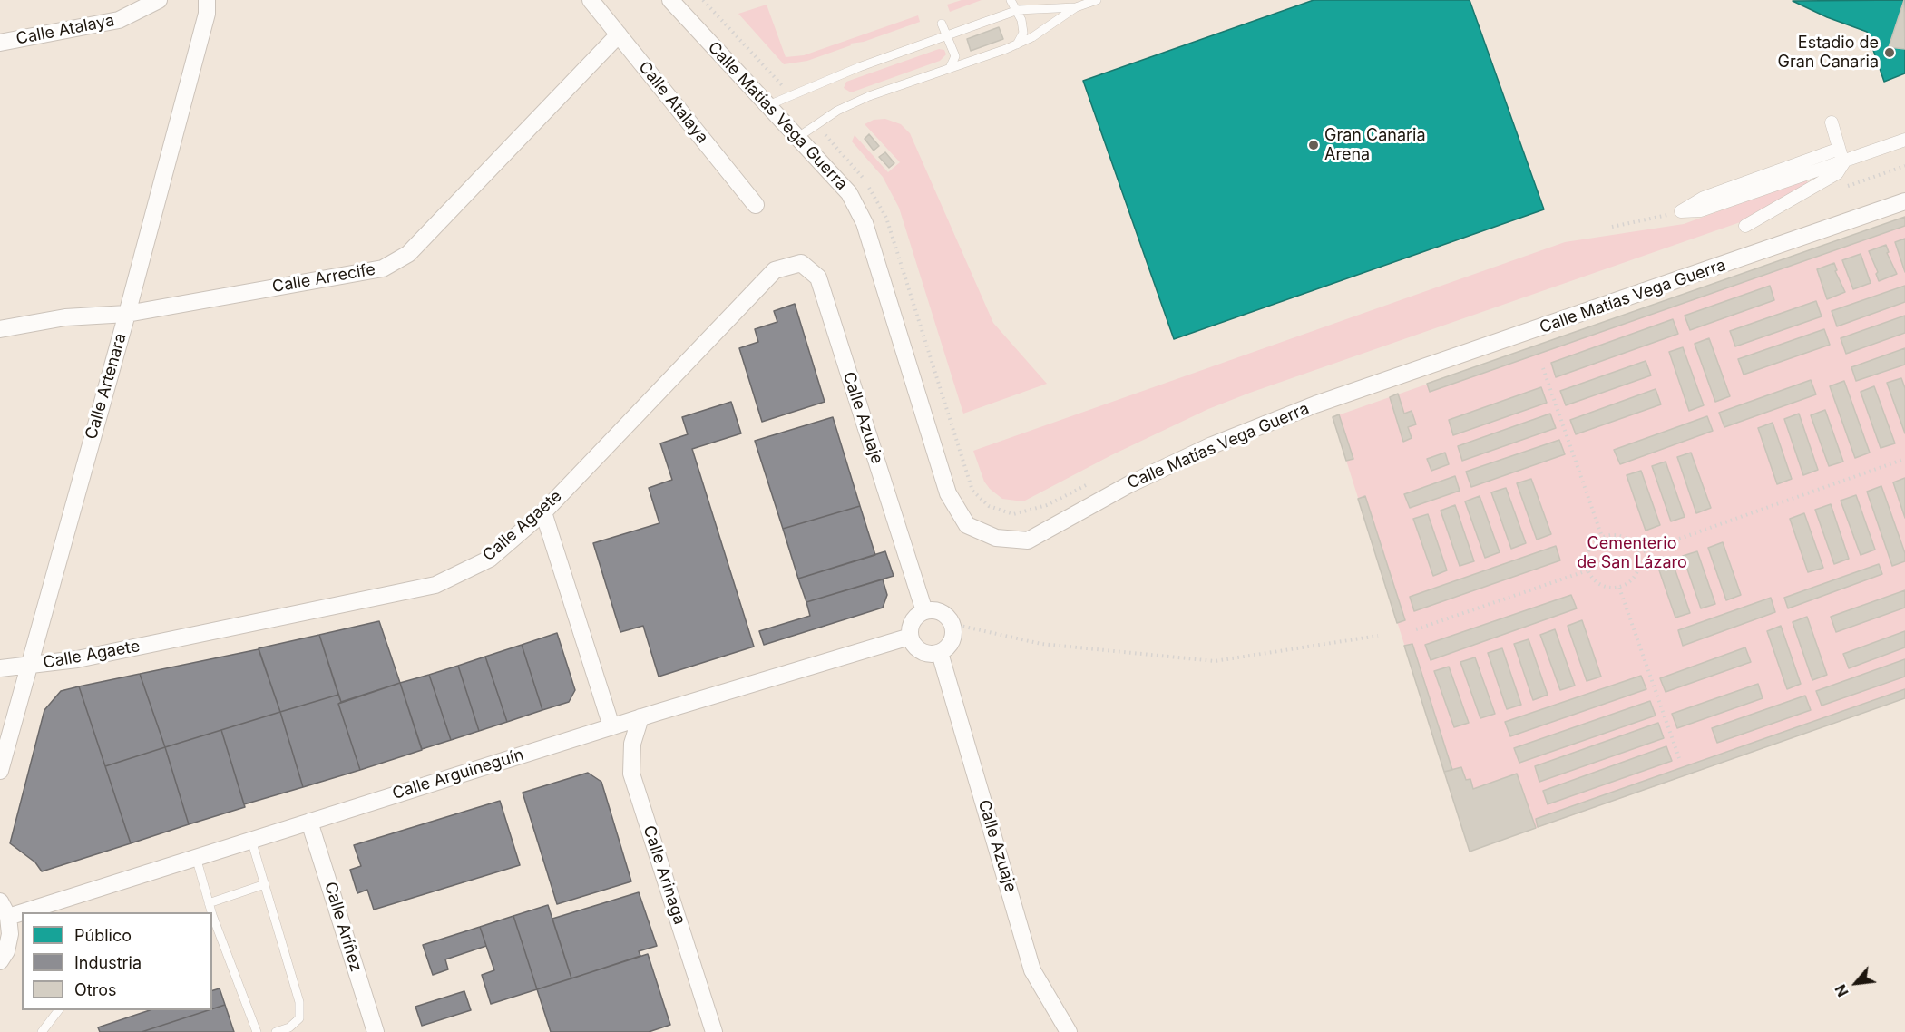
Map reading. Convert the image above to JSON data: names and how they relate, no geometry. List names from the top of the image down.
{
  "streets": {
    "street": [
      "Calle Atalaya",
      "Calle Matías Vega Guerra",
      "Calle Arrecife",
      "Calle Artenara",
      "Calle Azuaje",
      "Calle Agaete",
      "Calle Arguineguín",
      "Calle Arinaga",
      "Calle Aríñez"
    ]
  },
  "crossings": [
    ["Calle Atalaya", "Calle Arrecife"],
    ["Calle Arrecife", "Calle Artenara"],
    ["Calle Artenara", "Calle Agaete"],
    ["Calle Azuaje", "Calle Agaete"],
    ["Calle Azuaje", "Calle Arguineguín"],
    ["Calle Arguineguín", "Calle Arinaga"],
    ["Calle Arguineguín", "Calle Aríñez"]
  ],
  "parks": ["Cementerio de San Lázaro"],
  "places": ["Estadio de Gran Canaria", "Gran Canaria Arena"],
  "legend": ["Público", "Industria", "Otros"],
  "north": "bottom left"
}
